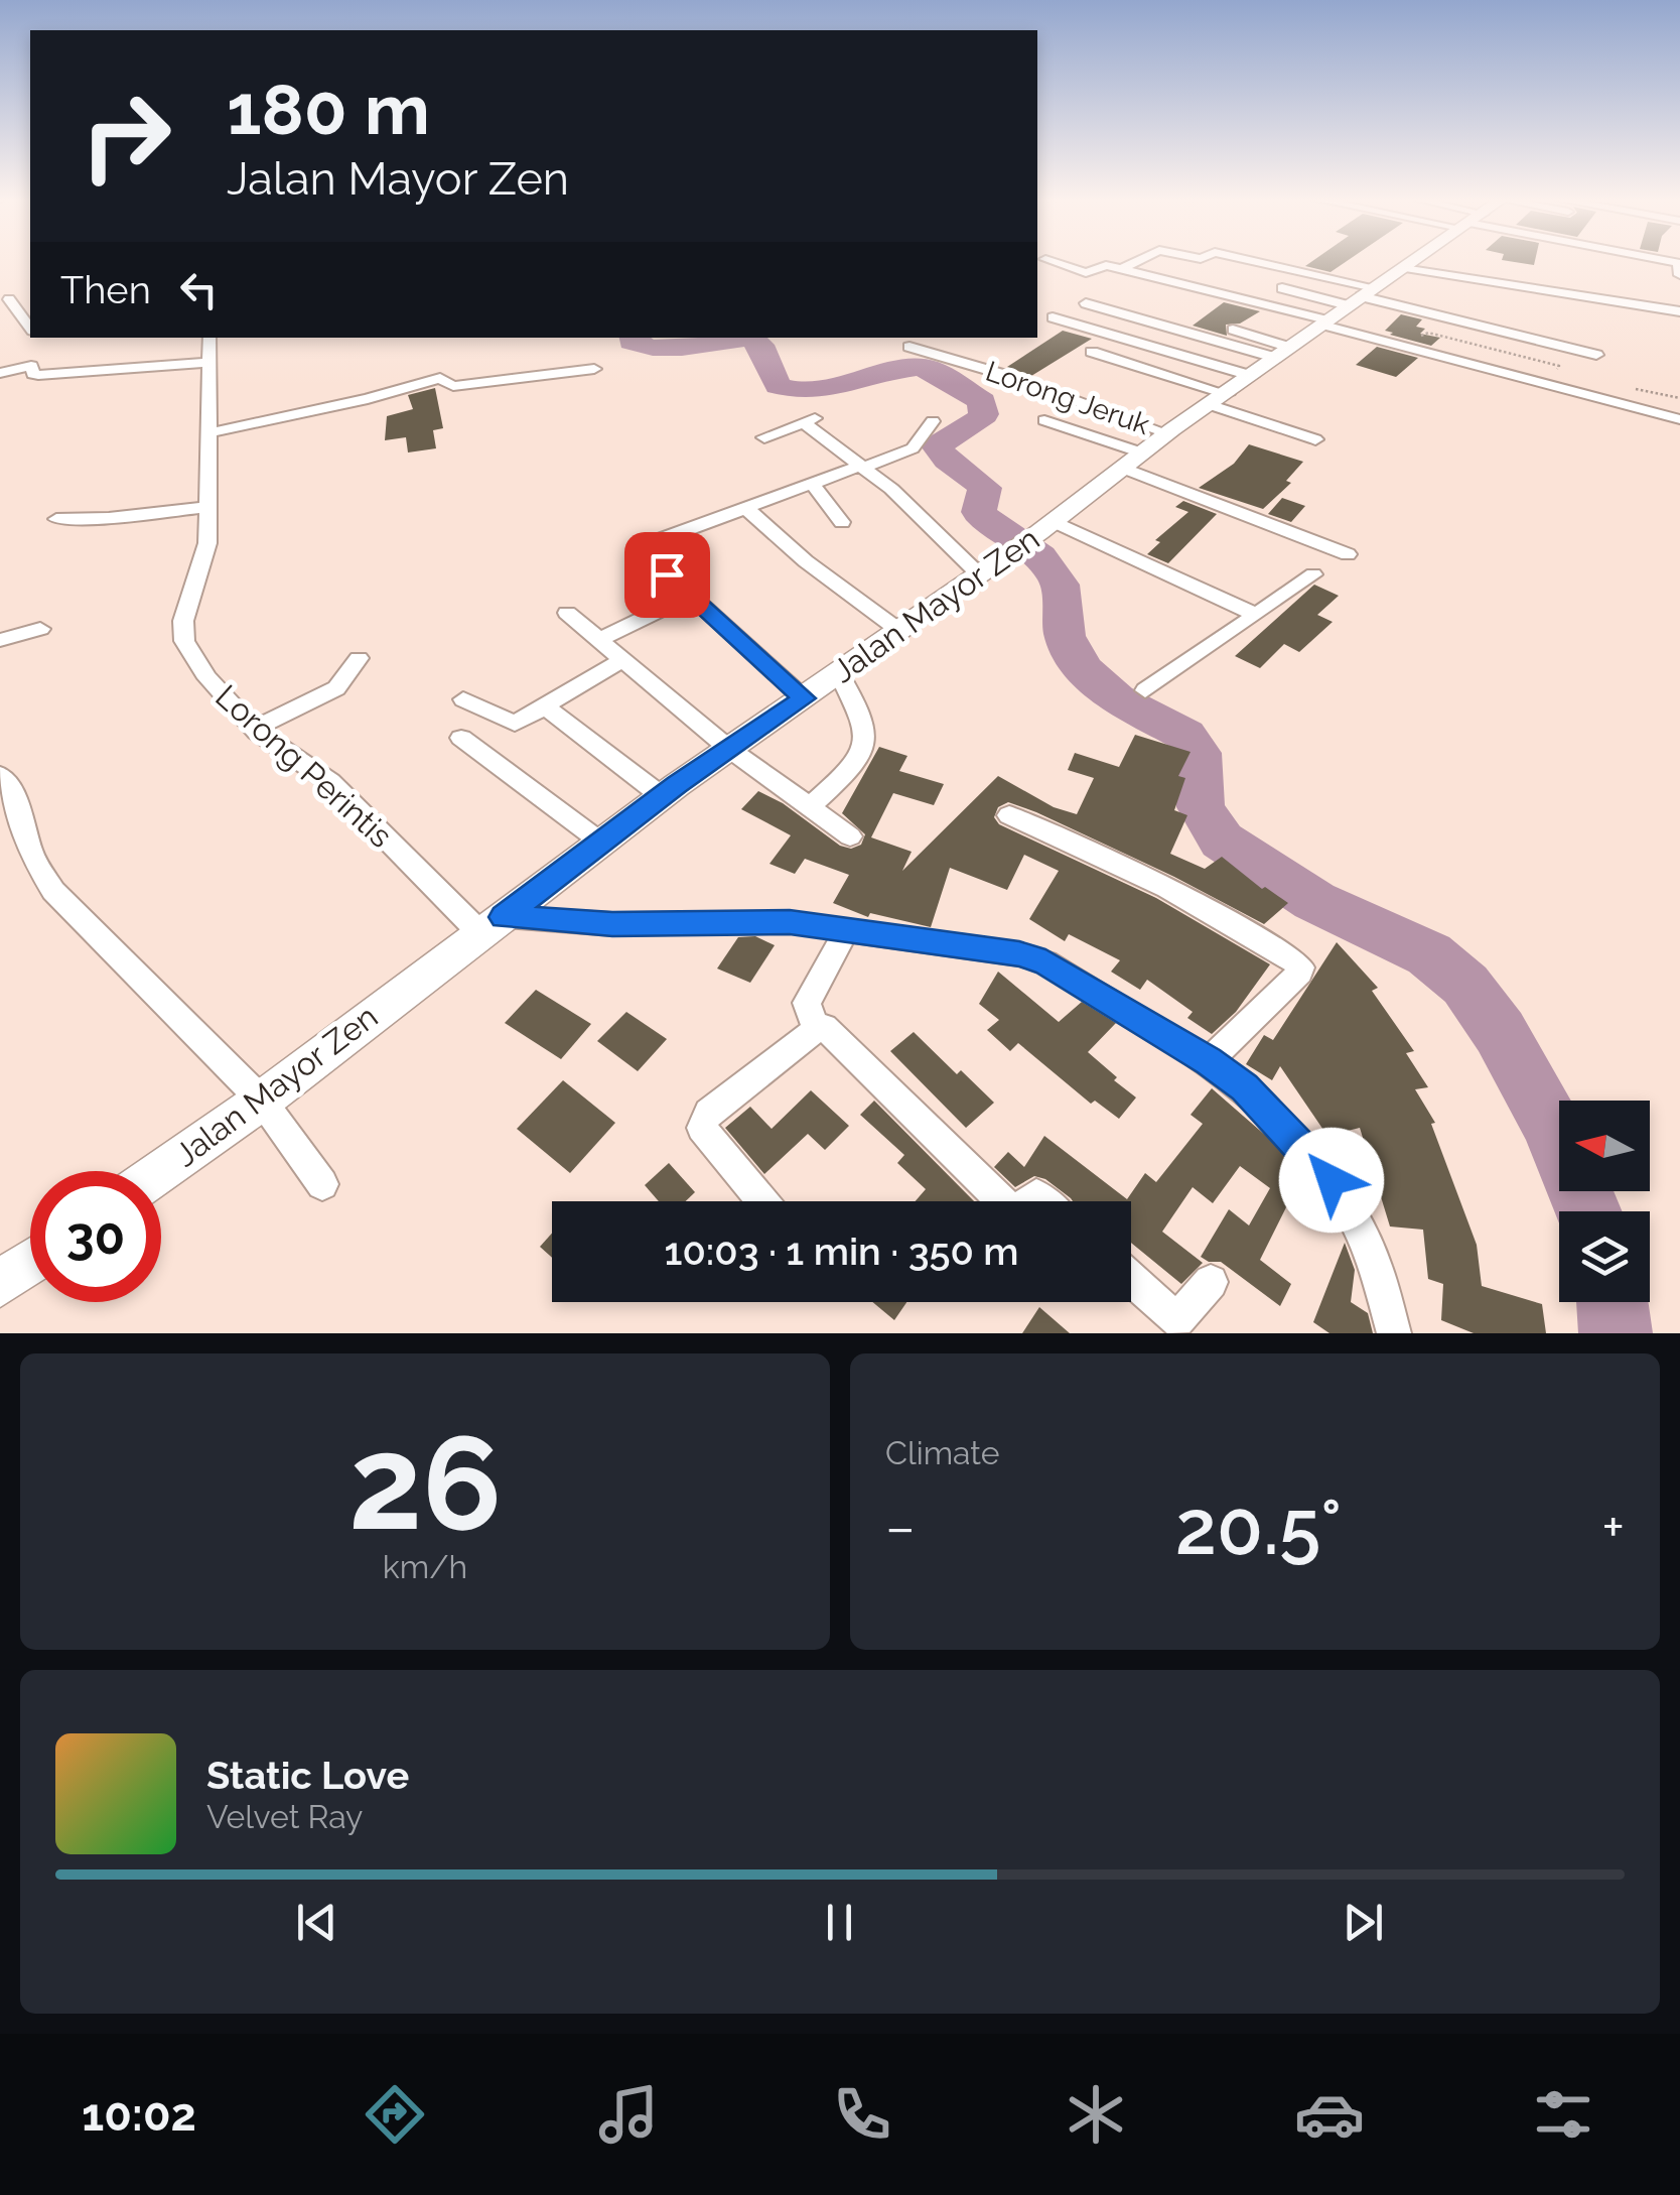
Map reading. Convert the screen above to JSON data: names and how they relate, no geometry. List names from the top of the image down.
{
  "streets": {
    "street": ["Lorong Jeruk", "Jalan Mayor Zen", "Lorong Perintis"]
  },
  "crossings": [
    ["Lorong Jeruk", "Jalan Mayor Zen"],
    ["Jalan Mayor Zen", "Lorong Perintis"]
  ],
  "north": "left",
  "page": {
    "turn": ["180 m", "Jalan Mayor Zen"],
    "then": "Then",
    "limit": "30",
    "trip": "10:03 · 1 min · 350 m",
    "tile": [
      ["26", "km/h"],
      "Climate"
    ],
    "heat": ["−", "20.5°", "+"],
    "song": ["Static Love", "Velvet Ray"],
    "tabs": "10:02"
  }
}
